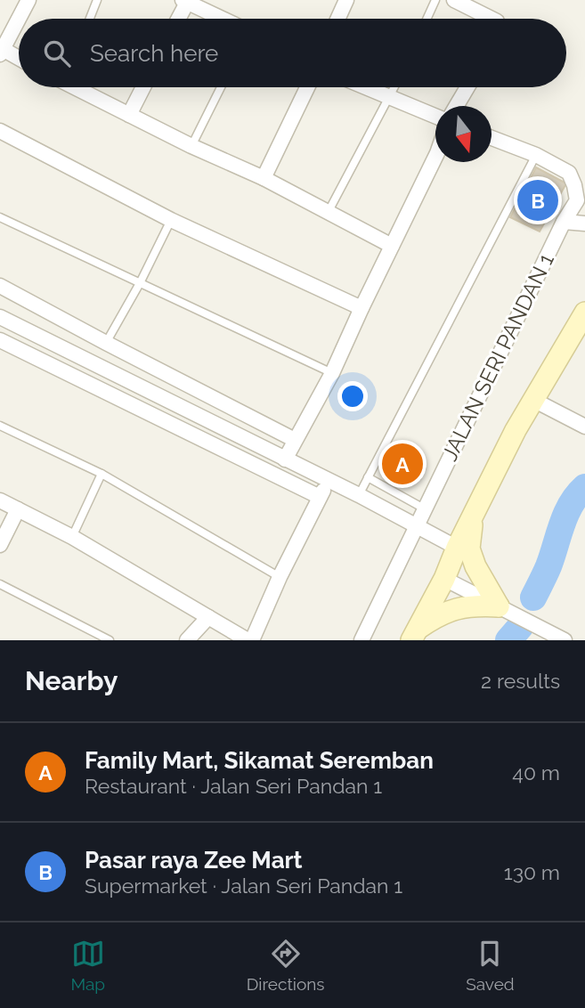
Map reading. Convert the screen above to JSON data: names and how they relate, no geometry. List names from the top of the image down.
{
  "streets": {
    "street": ["JALAN SERI PANDAN 1"]
  },
  "north": "bottom",
  "page": {
    "search": "Search here",
    "pins": ["B", "A"],
    "heading": ["Nearby", "2 results"],
    "list": [
      {
        "mark": "A",
        "name": "Family Mart, Sikamat Seremban",
        "note": "Restaurant · Jalan Seri Pandan 1",
        "value": "40 m"
      },
      {
        "mark": "B",
        "name": "Pasar raya Zee Mart",
        "note": "Supermarket · Jalan Seri Pandan 1",
        "value": "130 m"
      }
    ],
    "nav": ["Map", "Directions", "Saved"]
  }
}
